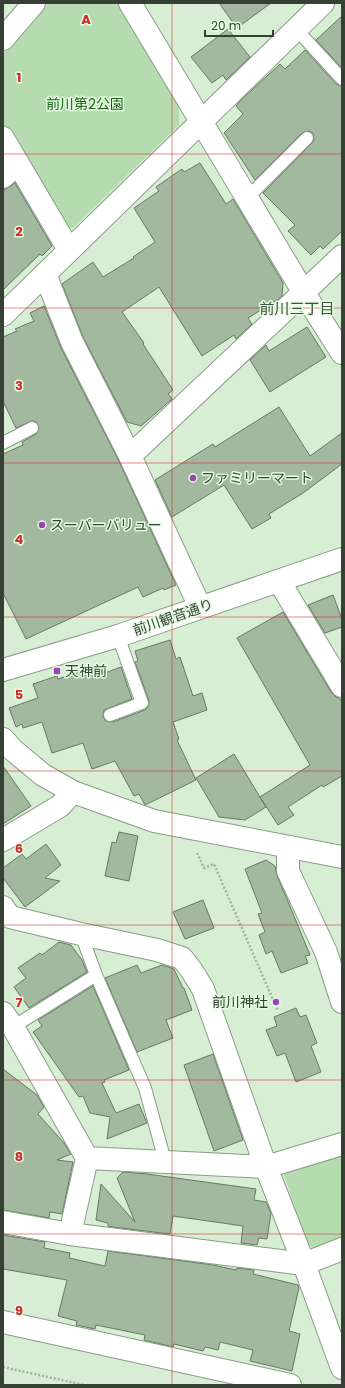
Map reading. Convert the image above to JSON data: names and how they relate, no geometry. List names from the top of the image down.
{
  "streets": {
    "street": ["前川観音通り"]
  },
  "districts": ["前川三丁目"],
  "parks": ["前川第2公園"],
  "places": {
    "other": ["ファミリーマート", "スーパーバリュー", "前川神社"],
    "transit": ["天神前"]
  },
  "scale_bar": "20 m",
  "grid": {
    "columns": ["A"],
    "rows": [
      "1",
      "2",
      "3",
      "4",
      "5",
      "6",
      "7",
      "8",
      "9"
    ]
  }
}
